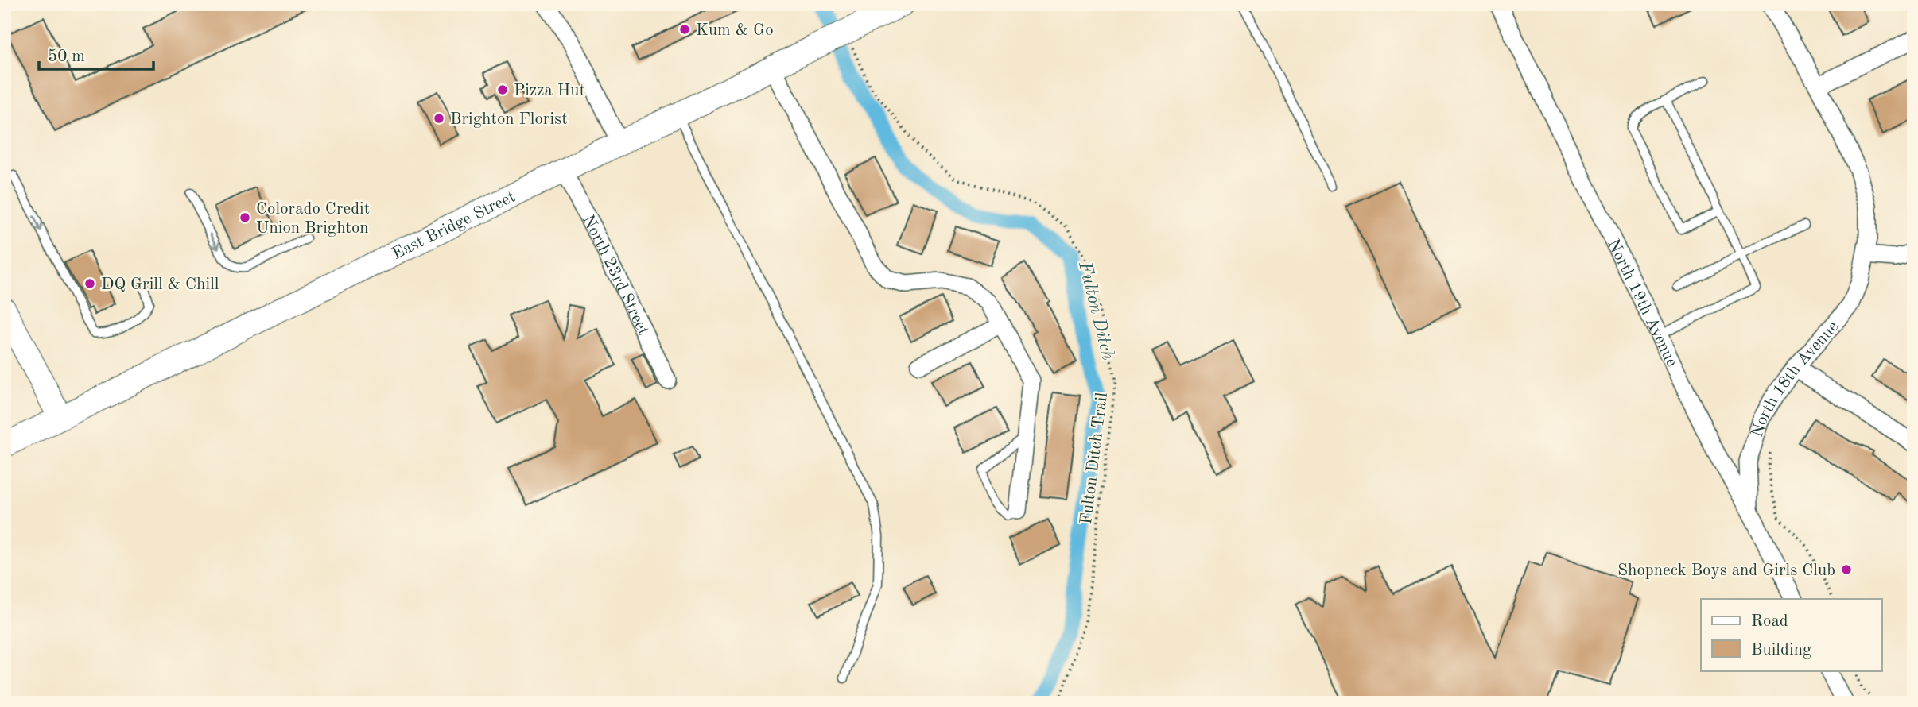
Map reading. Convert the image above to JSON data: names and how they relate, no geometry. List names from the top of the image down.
{
  "streets": {
    "main road": ["East Bridge Street"],
    "street": ["North 23rd Street", "North 19th Avenue", "North 18th Avenue"],
    "path": ["Fulton Ditch Trail"]
  },
  "crossings": [
    ["East Bridge Street", "North 23rd Street"],
    ["East Bridge Street", "Fulton Ditch Trail"],
    ["North 19th Avenue", "North 18th Avenue"]
  ],
  "water": ["Fulton Ditch"],
  "places": [
    "Kum & Go",
    "Pizza Hut",
    "Brighton Florist",
    "Colorado Credit Union Brighton",
    "DQ Grill & Chill",
    "Shopneck Boys and Girls Club"
  ],
  "legend": ["Road", "Building"],
  "scale_bar": "50 m"
}
